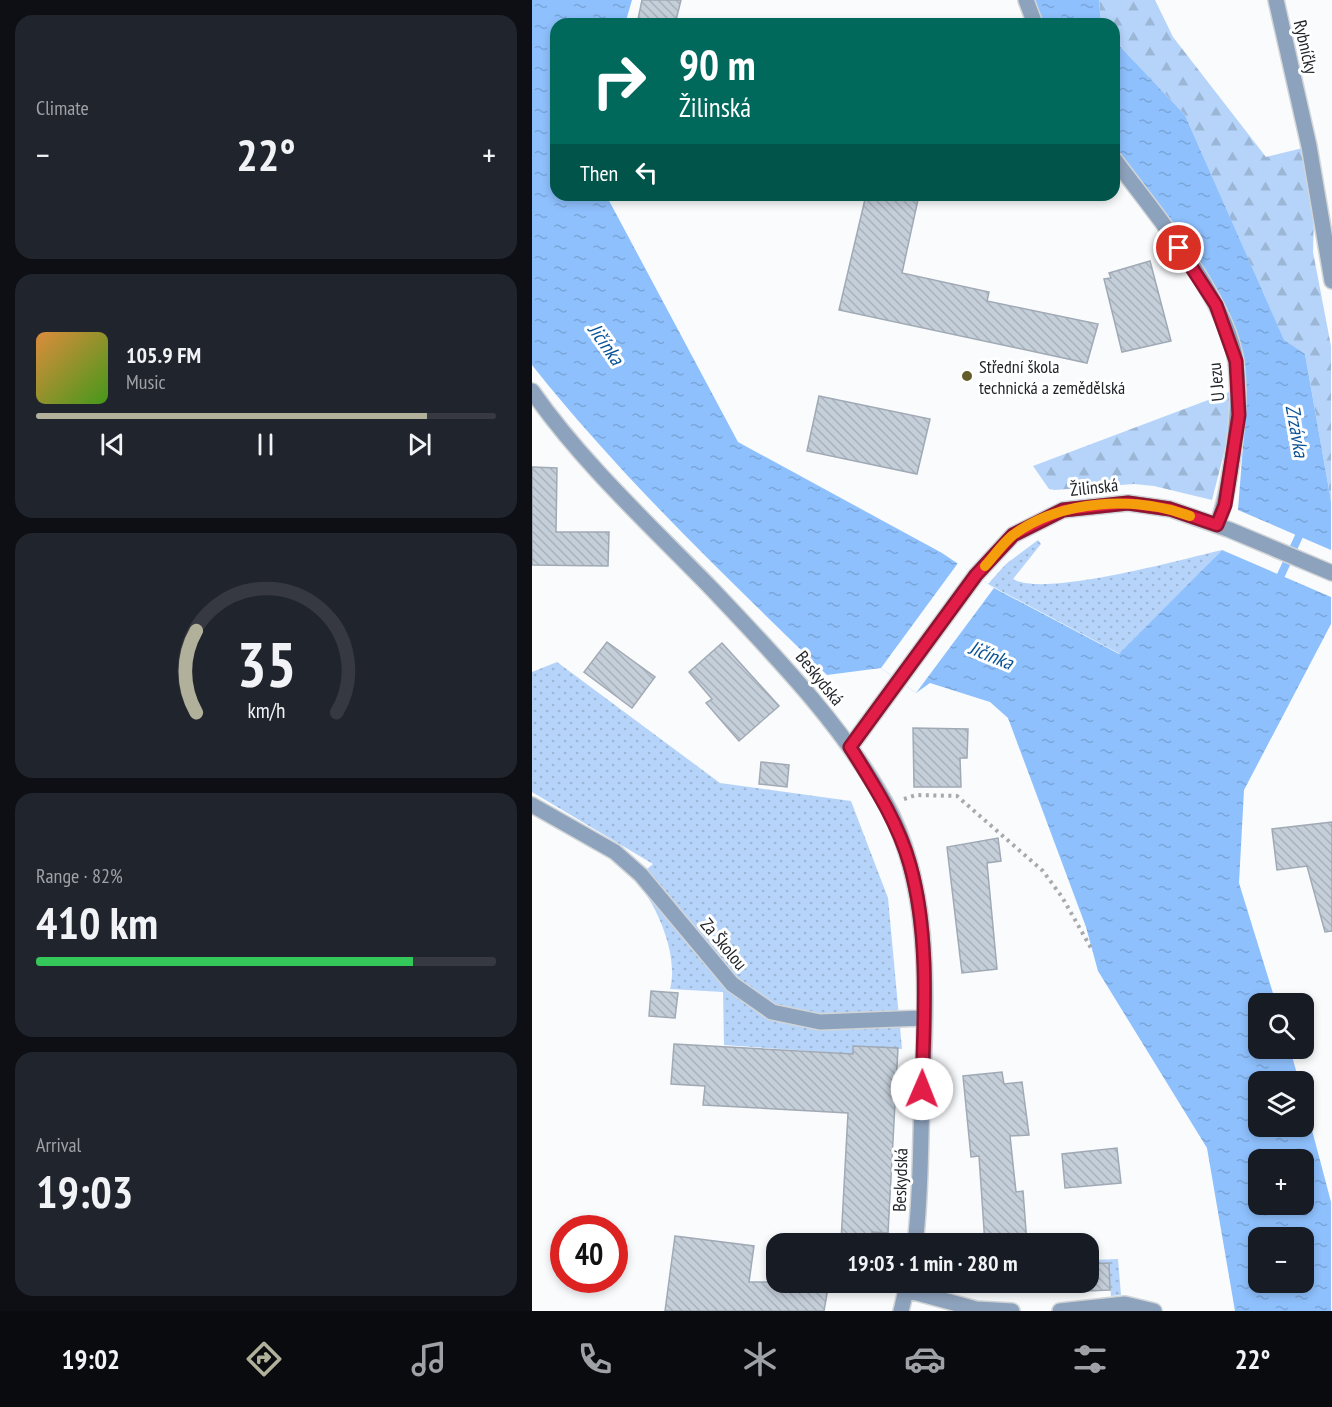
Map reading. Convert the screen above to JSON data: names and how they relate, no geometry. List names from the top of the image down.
{
  "streets": {
    "street": [
      "Rybníčky",
      "U Jezu",
      "Žilinská",
      "Beskydská",
      "Za Školou"
    ]
  },
  "crossings": [
    ["U Jezu", "Žilinská"],
    ["Žilinská", "Beskydská"],
    ["Beskydská", "Za Školou"]
  ],
  "water": ["Jičínka", "Zrzávka"],
  "places": ["Střední škola technická a zemědělská"],
  "page": {
    "tile": [
      "Climate",
      ["Range · 82%", "410 km"],
      ["Arrival", "19:03"]
    ],
    "turn": ["90 m", "Žilinská"],
    "heat": ["−", "22°", "+"],
    "then": "Then",
    "song": ["105.9 FM", "Music"],
    "map_buttons": ["+", "−"],
    "limit": "40",
    "trip": "19:03 · 1 min · 280 m",
    "tabs": ["19:02", "22°"],
    "gauge": ["35", "km/h"]
  }
}
